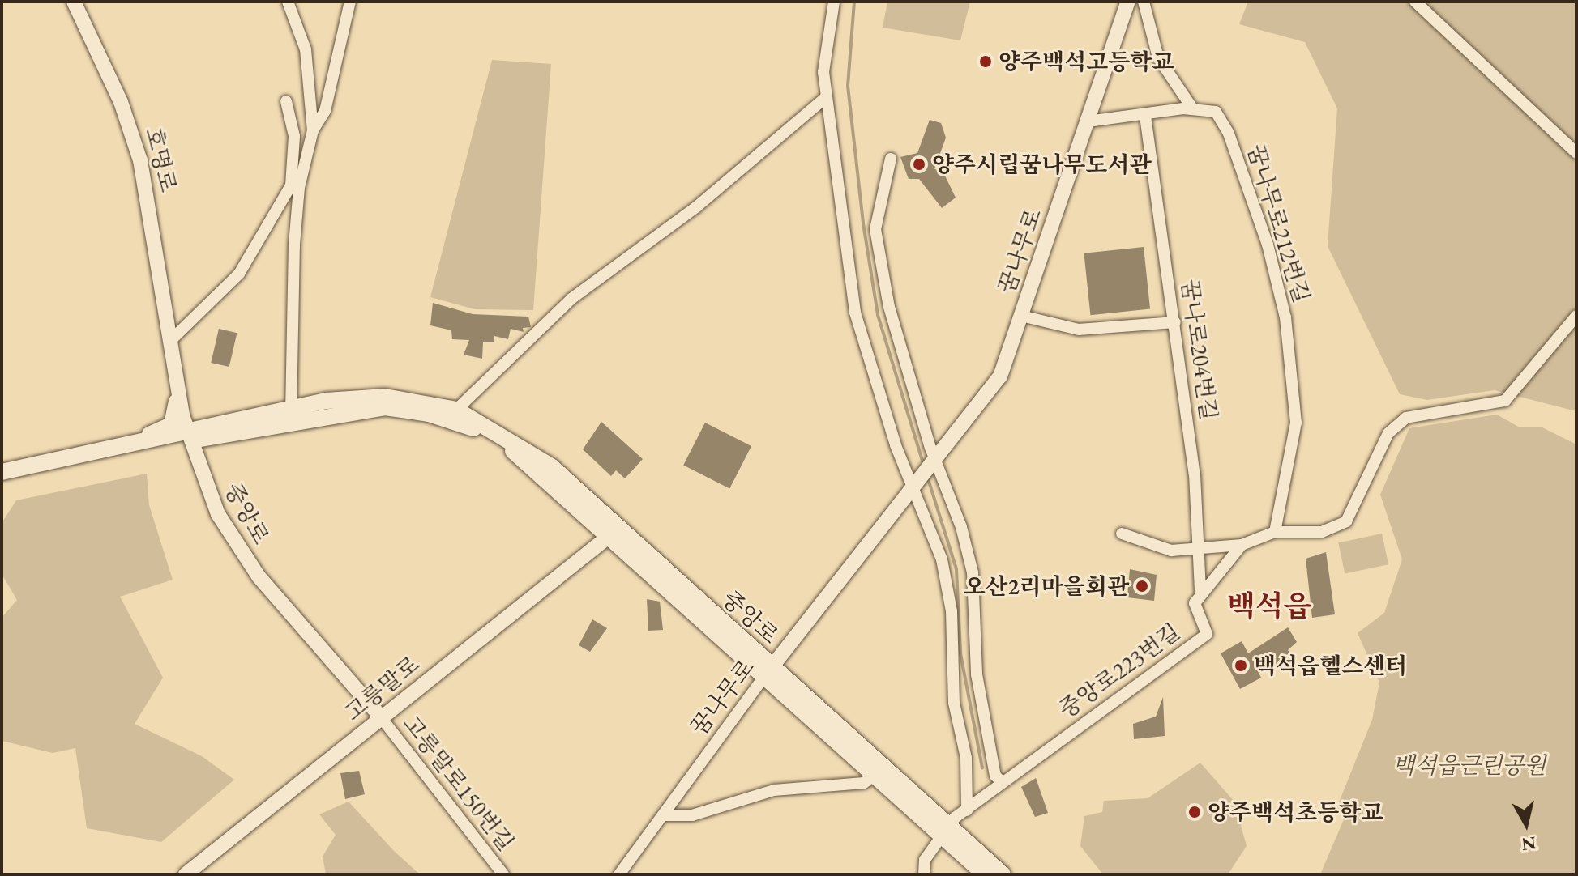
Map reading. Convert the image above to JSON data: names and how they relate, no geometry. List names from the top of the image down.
{
  "streets": {
    "main road": ["중앙로"],
    "street": [
      "호명로",
      "꿈나무로212번길",
      "꿈나무로",
      "꿈나로204번길",
      "중앙로223번길",
      "고릉말로",
      "고릉말로150번길"
    ]
  },
  "crossings": [
    ["호명로", "중앙로"],
    ["꿈나무로", "중앙로"],
    ["꿈나로204번길", "중앙로223번길"],
    ["중앙로", "고릉말로"],
    ["중앙로", "고릉말로150번길"],
    ["고릉말로", "고릉말로150번길"]
  ],
  "districts": ["백석읍"],
  "parks": ["백석읍근린공원"],
  "places": [
    "양주백석고등학교",
    "양주시립꿈나무도서관",
    "오산2리마을회관",
    "백석읍헬스센터",
    "양주백석초등학교"
  ],
  "north": "bottom"
}
